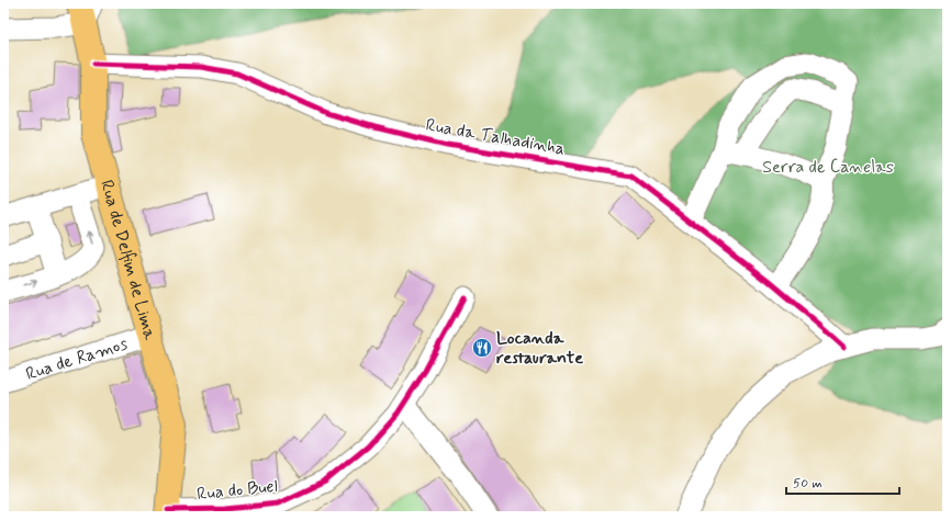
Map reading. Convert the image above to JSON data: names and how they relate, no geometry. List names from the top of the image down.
{
  "streets": {
    "main road": ["Rua de Delfim de Lima"],
    "street": ["Rua da Talhadinha", "Rua de Ramos", "Rua do Buel"]
  },
  "crossings": [
    ["Rua da Talhadinha", "Rua de Delfim de Lima"],
    ["Rua de Delfim de Lima", "Rua de Ramos"],
    ["Rua de Delfim de Lima", "Rua do Buel"]
  ],
  "parks": ["Serra de Canelas"],
  "places": {
    "restaurant": ["Locanda restaurante"]
  },
  "scale_bar": "50 m"
}
